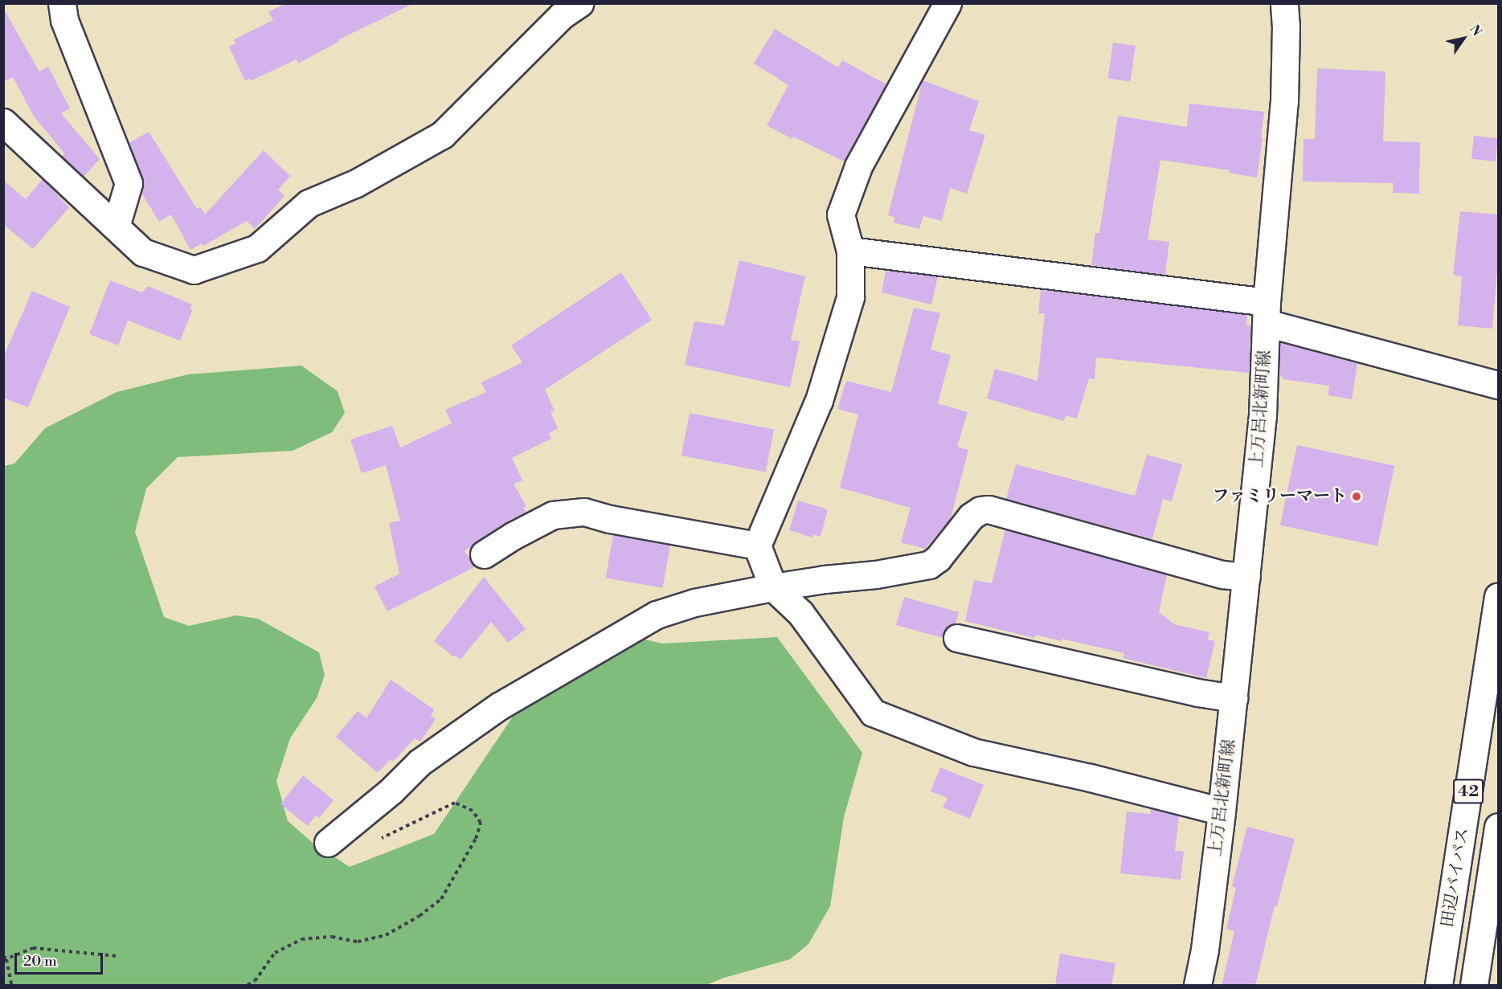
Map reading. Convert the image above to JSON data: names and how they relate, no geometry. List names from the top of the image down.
{
  "streets": {
    "main road": ["上万呂北新町線", "42", "田辺バイパス"]
  },
  "places": ["ファミリーマート"],
  "scale_bar": "20 m",
  "north": "top right"
}
